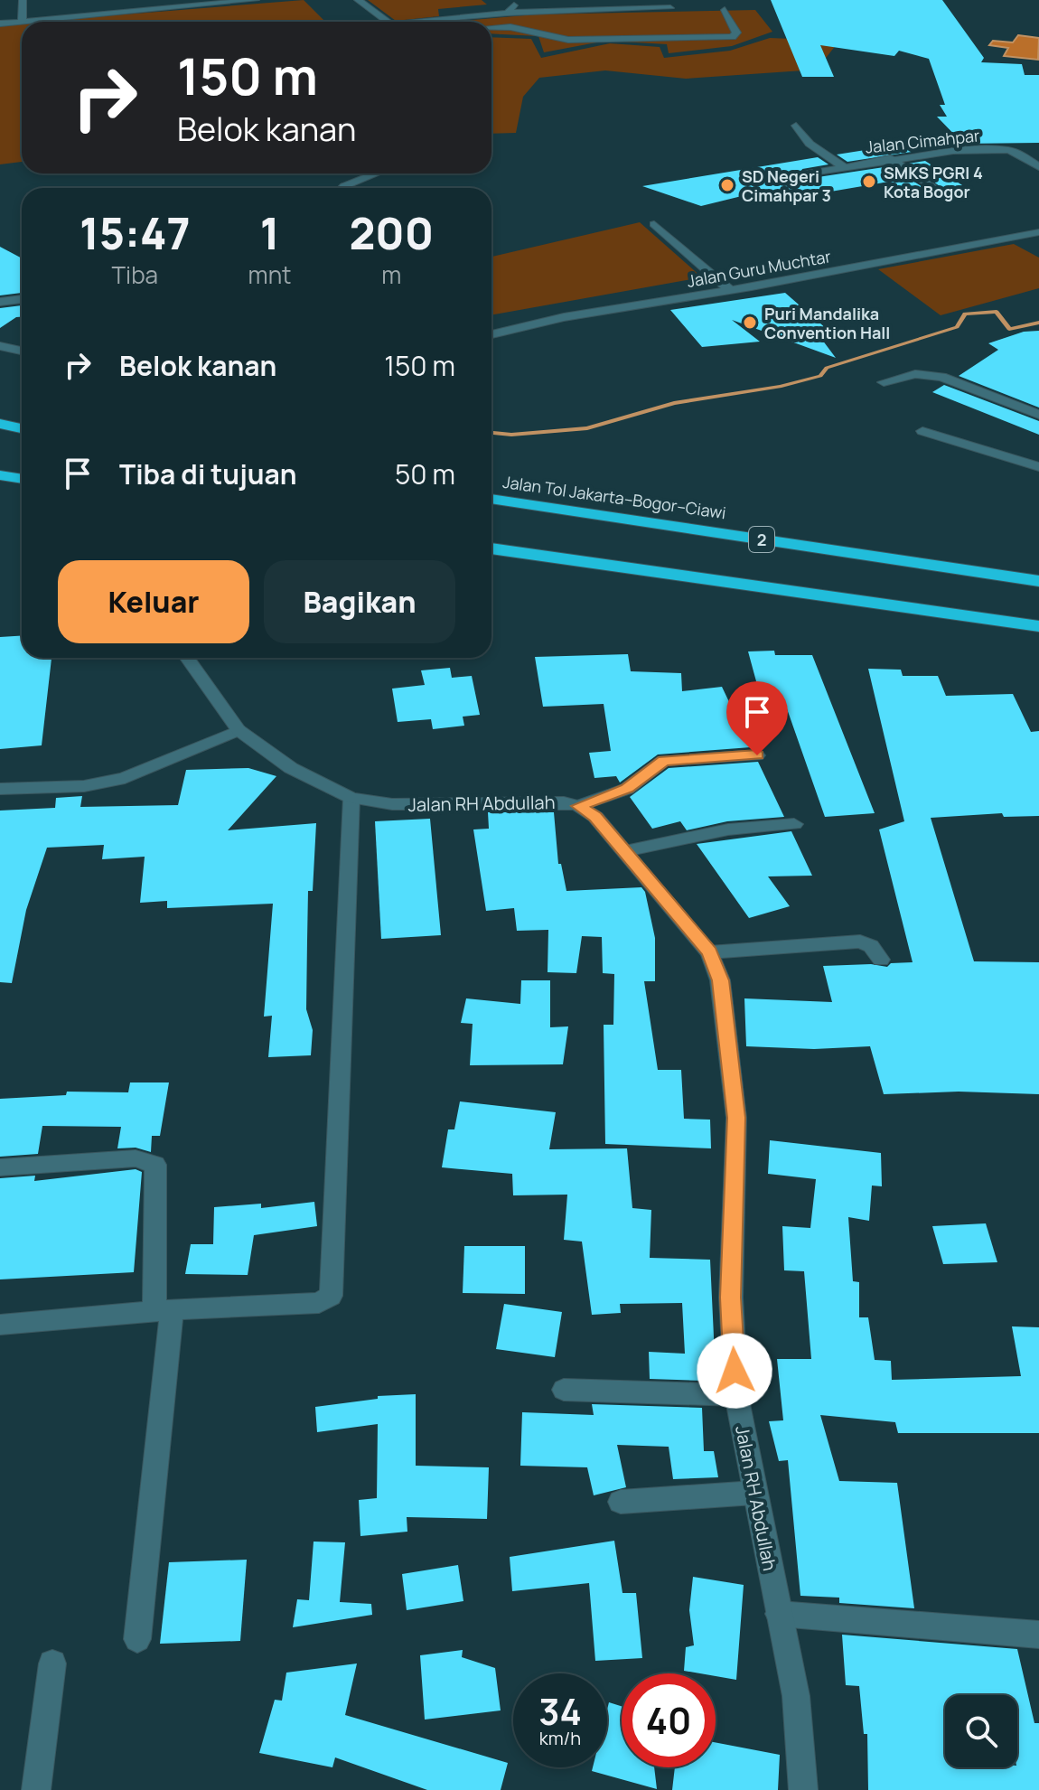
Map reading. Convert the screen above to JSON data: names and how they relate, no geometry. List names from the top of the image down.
{
  "streets": {
    "highway": ["Jalan Tol Jakarta–Bogor–Ciawi", "2"],
    "street": ["Jalan Cimahpar", "Jalan Guru Muchtar", "Jalan RH Abdullah"]
  },
  "places": ["SMKS PGRI 4 Kota Bogor", "SD Negeri Cimahpar 3", "Puri Mandalika Convention Hall"],
  "page": {
    "turn": ["150 m", "Belok kanan"],
    "eta": [
      "15:47",
      "Tiba",
      "1",
      "mnt",
      "200",
      "m"
    ],
    "list": [
      {
        "name": "Belok kanan",
        "value": "150 m"
      },
      {
        "name": "Tiba di tujuan",
        "value": "50 m"
      }
    ],
    "buttons": ["Keluar", "Bagikan"],
    "speed": "34 km/h",
    "limit": "40"
  }
}
